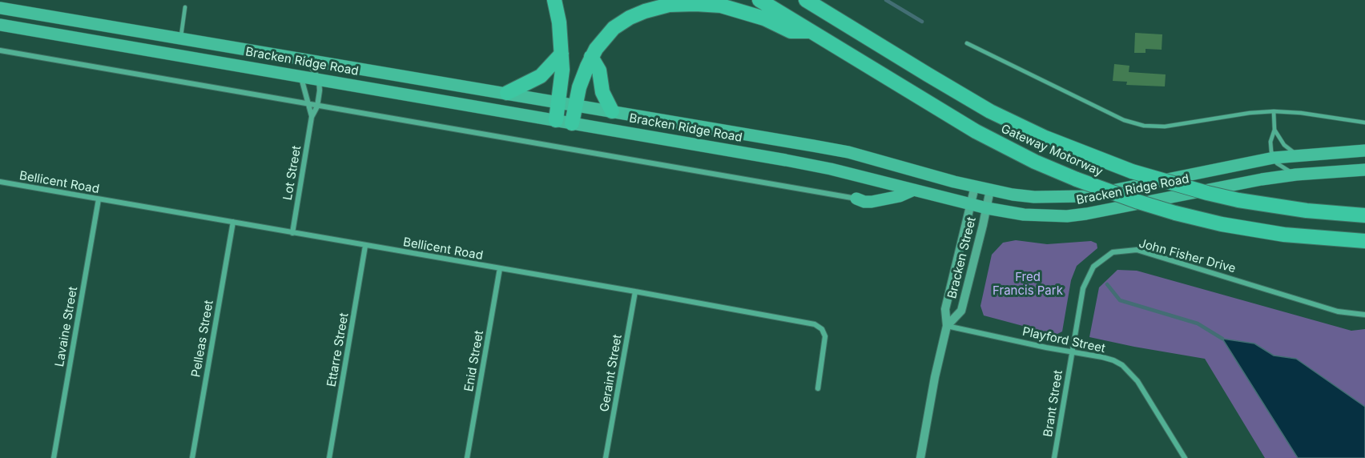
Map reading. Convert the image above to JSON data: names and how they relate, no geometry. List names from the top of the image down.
{
  "streets": {
    "highway": ["Gateway Motorway"],
    "main road": ["Bracken Ridge Road"],
    "street": [
      "Lot Street",
      "Bellicent Road",
      "John Fisher Drive",
      "Bracken Street",
      "Lavaine Street",
      "Pelleas Street",
      "Playford Street",
      "Ettarre Street",
      "Enid Street",
      "Geraint Street",
      "Brant Street"
    ]
  },
  "crossings": [
    ["Bracken Ridge Road", "Lot Street"],
    ["Bracken Ridge Road", "Bracken Street"],
    ["Lot Street", "Bellicent Road"],
    ["Bellicent Road", "Lavaine Street"],
    ["Bellicent Road", "Pelleas Street"],
    ["Bellicent Road", "Ettarre Street"],
    ["Bellicent Road", "Enid Street"],
    ["Bellicent Road", "Geraint Street"],
    ["John Fisher Drive", "Playford Street"],
    ["John Fisher Drive", "Brant Street"],
    ["Bracken Street", "Playford Street"],
    ["Playford Street", "Brant Street"]
  ],
  "parks": ["Fred Francis Park"]
}
